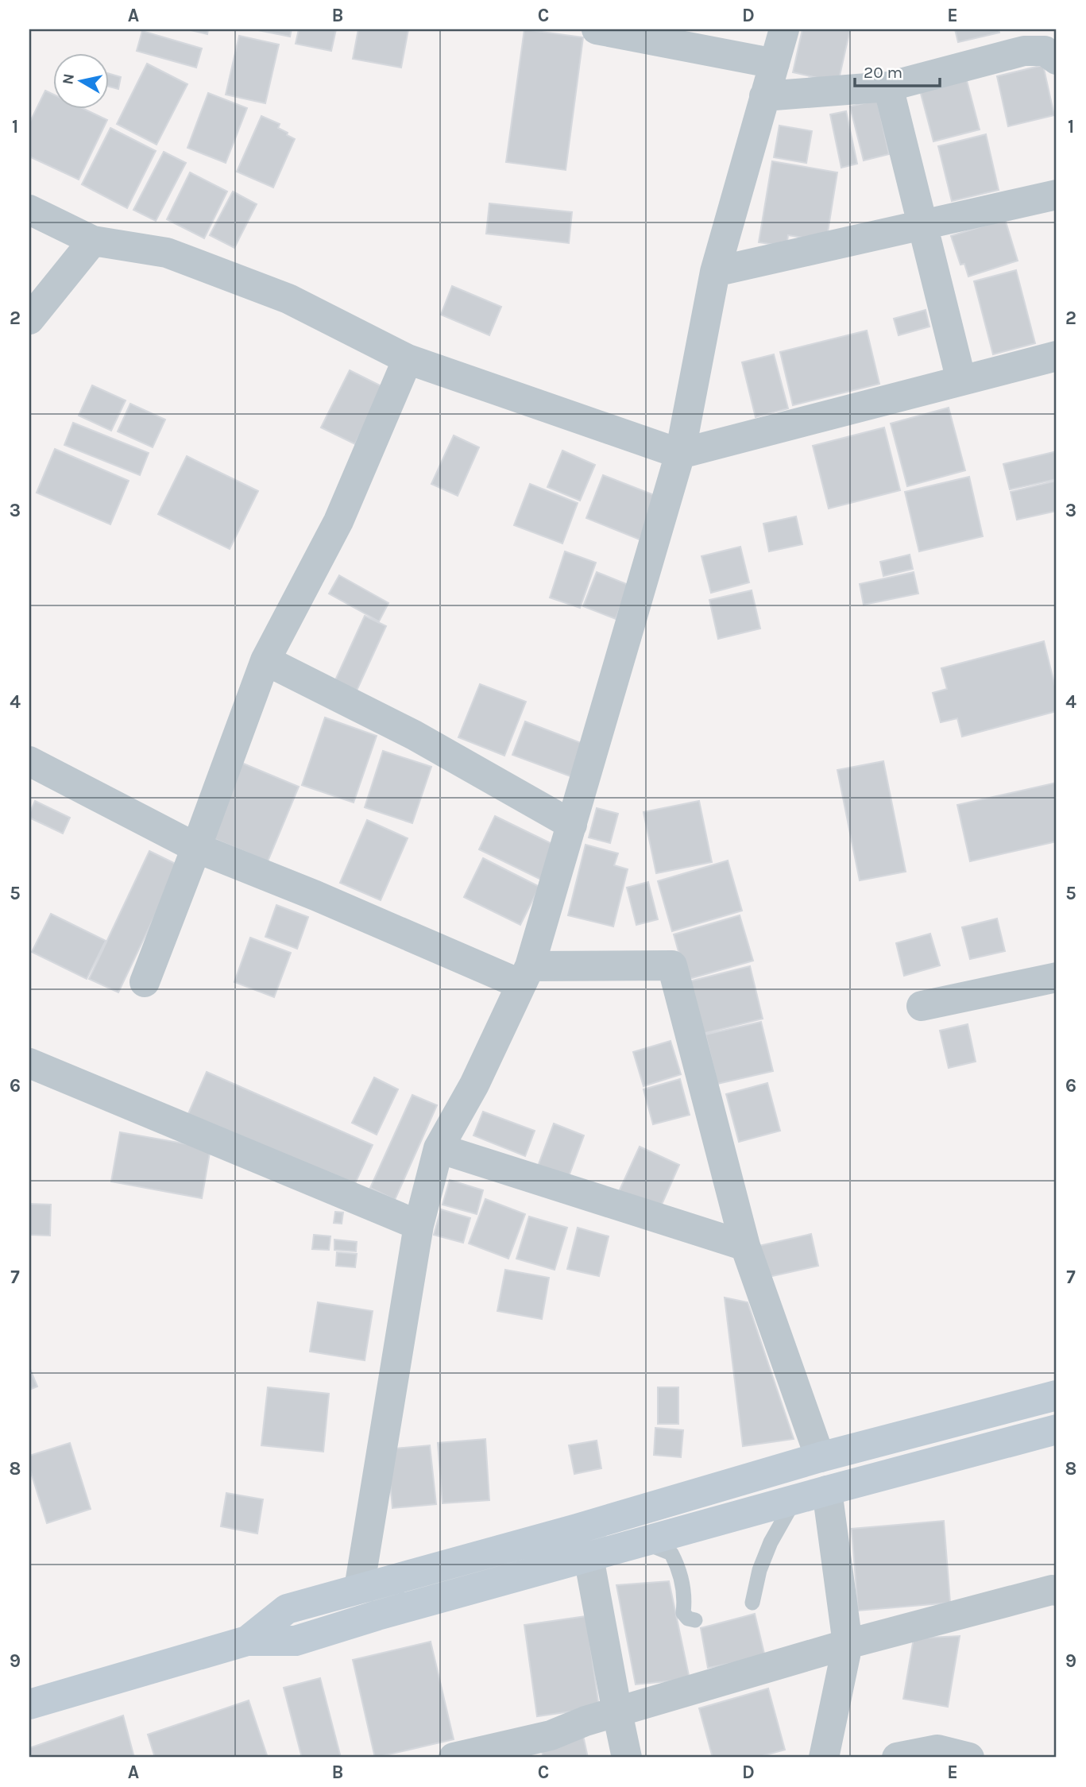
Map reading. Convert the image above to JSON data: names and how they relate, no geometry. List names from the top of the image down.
{
  "scale_bar": "20 m",
  "north": "left",
  "grid": {
    "columns": [
      "A",
      "B",
      "C",
      "D",
      "E"
    ],
    "rows": [
      "1",
      "2",
      "3",
      "4",
      "5",
      "6",
      "7",
      "8",
      "9"
    ]
  }
}
